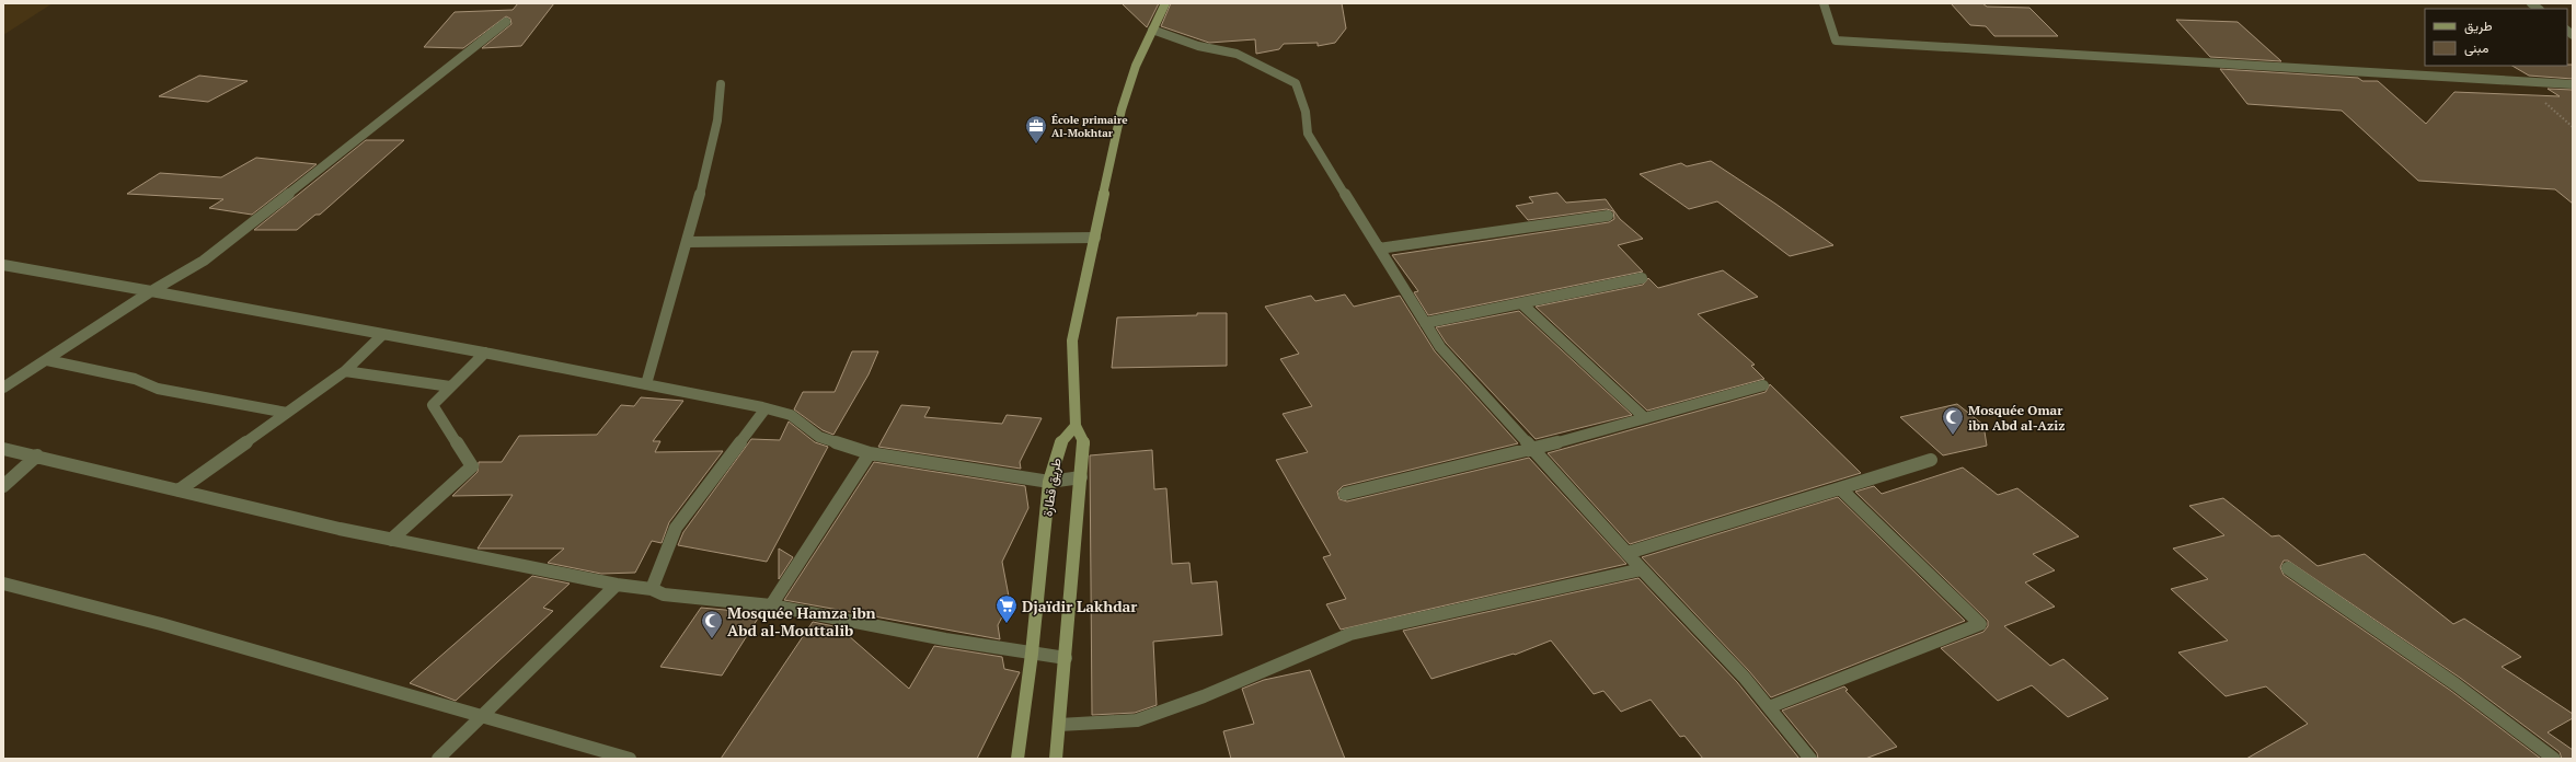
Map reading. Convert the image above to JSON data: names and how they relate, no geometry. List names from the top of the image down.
{
  "streets": {
    "main road": ["طريق قطارة"]
  },
  "places": {
    "office": ["École primaire Al-Mokhtar"],
    "mosque": ["Mosquée Omar ibn Abd al-Aziz", "Mosquée Hamza ibn Abd al-Mouttalib"],
    "supermarket": ["Djaïdir Lakhdar"]
  },
  "legend": ["طريق", "مبنى"]
}
